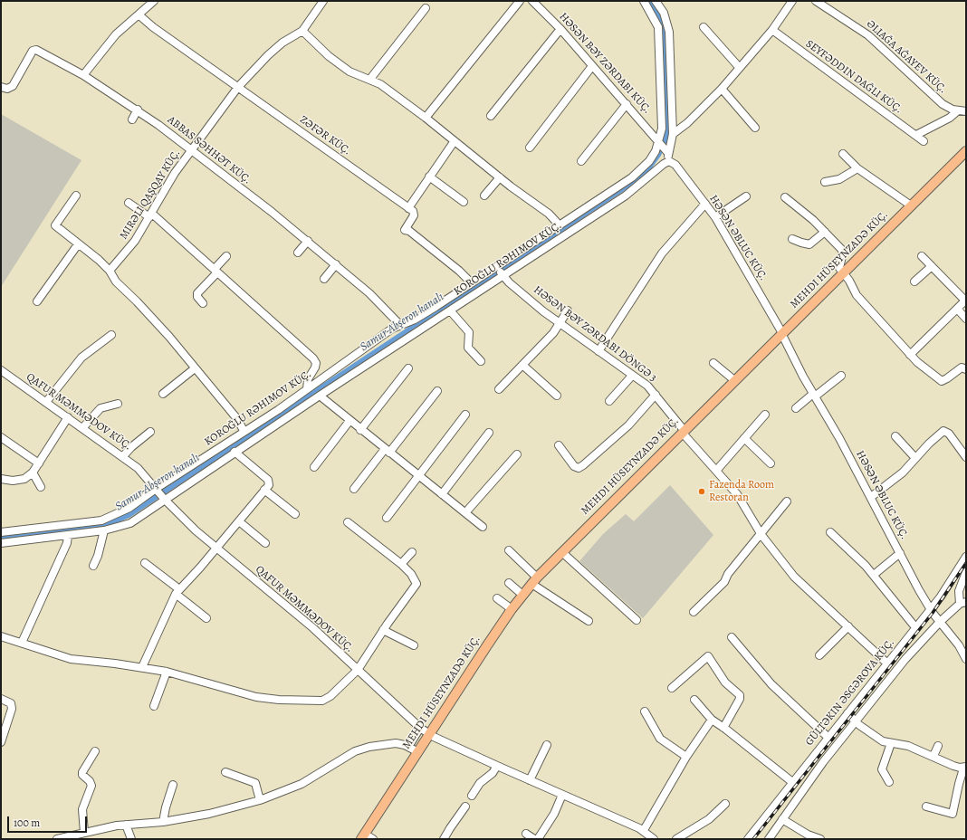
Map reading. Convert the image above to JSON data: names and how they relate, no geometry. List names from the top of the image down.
{
  "streets": {
    "main road": ["MEHDI HÜSEYNZADƏ KÜÇ."],
    "street": [
      "ƏLIAĞA AĞAYEV KÜÇ.",
      "HƏSƏN BƏY ZƏRDABI KÜÇ.",
      "ZƏFƏR KÜÇ.",
      "ABBAS SƏHHƏT KÜÇ.",
      "MIRƏLI QAŞQAY KÜÇ.",
      "HƏSƏN ƏBLUC KÜÇ.",
      "KOROĞLU RƏHIMOV KÜÇ.",
      "HƏSƏN BƏY ZƏRDABI DÖNGƏ 3",
      "QAFUR MƏMMƏDOV KÜÇ.",
      "GÜLTƏKIN ƏSGƏROVA KÜÇ."
    ]
  },
  "crossings": [
    ["HƏSƏN BƏY ZƏRDABI KÜÇ.", "KOROĞLU RƏHIMOV KÜÇ."],
    ["ZƏFƏR KÜÇ.", "MIRƏLI QAŞQAY KÜÇ."],
    ["ABBAS SƏHHƏT KÜÇ.", "MIRƏLI QAŞQAY KÜÇ."],
    ["ABBAS SƏHHƏT KÜÇ.", "KOROĞLU RƏHIMOV KÜÇ."],
    ["HƏSƏN ƏBLUC KÜÇ.", "KOROĞLU RƏHIMOV KÜÇ."],
    ["HƏSƏN ƏBLUC KÜÇ.", "MEHDI HÜSEYNZADƏ KÜÇ."],
    ["HƏSƏN ƏBLUC KÜÇ.", "GÜLTƏKIN ƏSGƏROVA KÜÇ."],
    ["KOROĞLU RƏHIMOV KÜÇ.", "HƏSƏN BƏY ZƏRDABI DÖNGƏ 3"],
    ["KOROĞLU RƏHIMOV KÜÇ.", "QAFUR MƏMMƏDOV KÜÇ."],
    ["MEHDI HÜSEYNZADƏ KÜÇ.", "HƏSƏN BƏY ZƏRDABI DÖNGƏ 3"],
    ["MEHDI HÜSEYNZADƏ KÜÇ.", "QAFUR MƏMMƏDOV KÜÇ."],
    ["HƏSƏN BƏY ZƏRDABI DÖNGƏ 3", "GÜLTƏKIN ƏSGƏROVA KÜÇ."]
  ],
  "water": ["Samur-Abşeron kanalı"],
  "places": ["Fazenda Room Restoran"],
  "scale_bar": "100 m"
}
